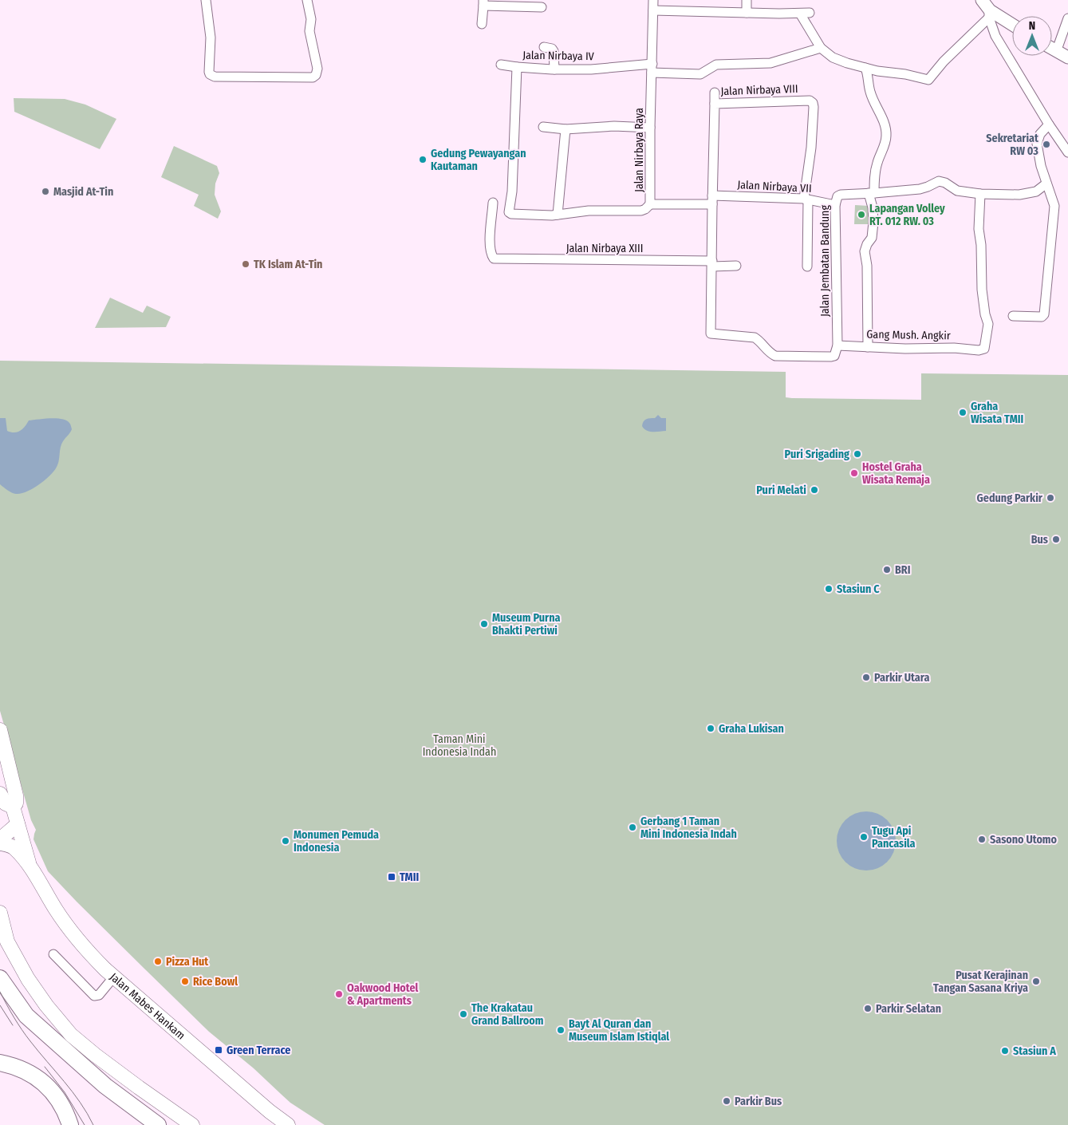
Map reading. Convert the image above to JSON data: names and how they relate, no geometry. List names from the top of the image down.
{
  "streets": {
    "main road": ["Jalan Mabes Hankam"],
    "street": [
      "Jalan Nirbaya IV",
      "Jalan Nirbaya VIII",
      "Jalan Nirbaya Raya",
      "Jalan Nirbaya VII",
      "Jalan Nirbaya XIII",
      "Jalan Jembatan Bandung",
      "Gang Mush. Angkir"
    ]
  },
  "crossings": [
    ["Jalan Nirbaya IV", "Jalan Nirbaya Raya"],
    ["Jalan Nirbaya VIII", "Jalan Nirbaya Raya"],
    ["Jalan Nirbaya VIII", "Jalan Nirbaya VII"],
    ["Jalan Nirbaya Raya", "Jalan Nirbaya VII"],
    ["Jalan Nirbaya VII", "Jalan Jembatan Bandung"],
    ["Jalan Jembatan Bandung", "Gang Mush. Angkir"]
  ],
  "parks": ["Taman Mini Indonesia Indah"],
  "places": {
    "other": [
      "Sekretariat RW 03",
      "Gedung Pewayangan Kautaman",
      "Masjid At-Tin",
      "Lapangan Volley RT. 012 RW. 03",
      "TK Islam At-Tin",
      "Graha Wisata TMII",
      "Puri Srigading",
      "Hostel Graha Wisata Remaja",
      "Puri Melati",
      "Gedung Parkir",
      "Bus",
      "BRI",
      "Stasiun C",
      "Museum Purna Bhakti Pertiwi",
      "Parkir Utara",
      "Graha Lukisan",
      "Gerbang 1 Taman Mini Indonesia Indah",
      "Tugu Api Pancasila",
      "Sasono Utomo",
      "Monumen Pemuda Indonesia",
      "Pizza Hut",
      "Rice Bowl",
      "Pusat Kerajinan Tangan Sasana Kriya",
      "Oakwood Hotel & Apartments",
      "Parkir Selatan",
      "The Krakatau Grand Ballroom",
      "Bayt Al Quran dan Museum Islam Istiqlal",
      "Stasiun A",
      "Parkir Bus"
    ],
    "transit": ["TMII", "Green Terrace"]
  },
  "north": "top"
}
